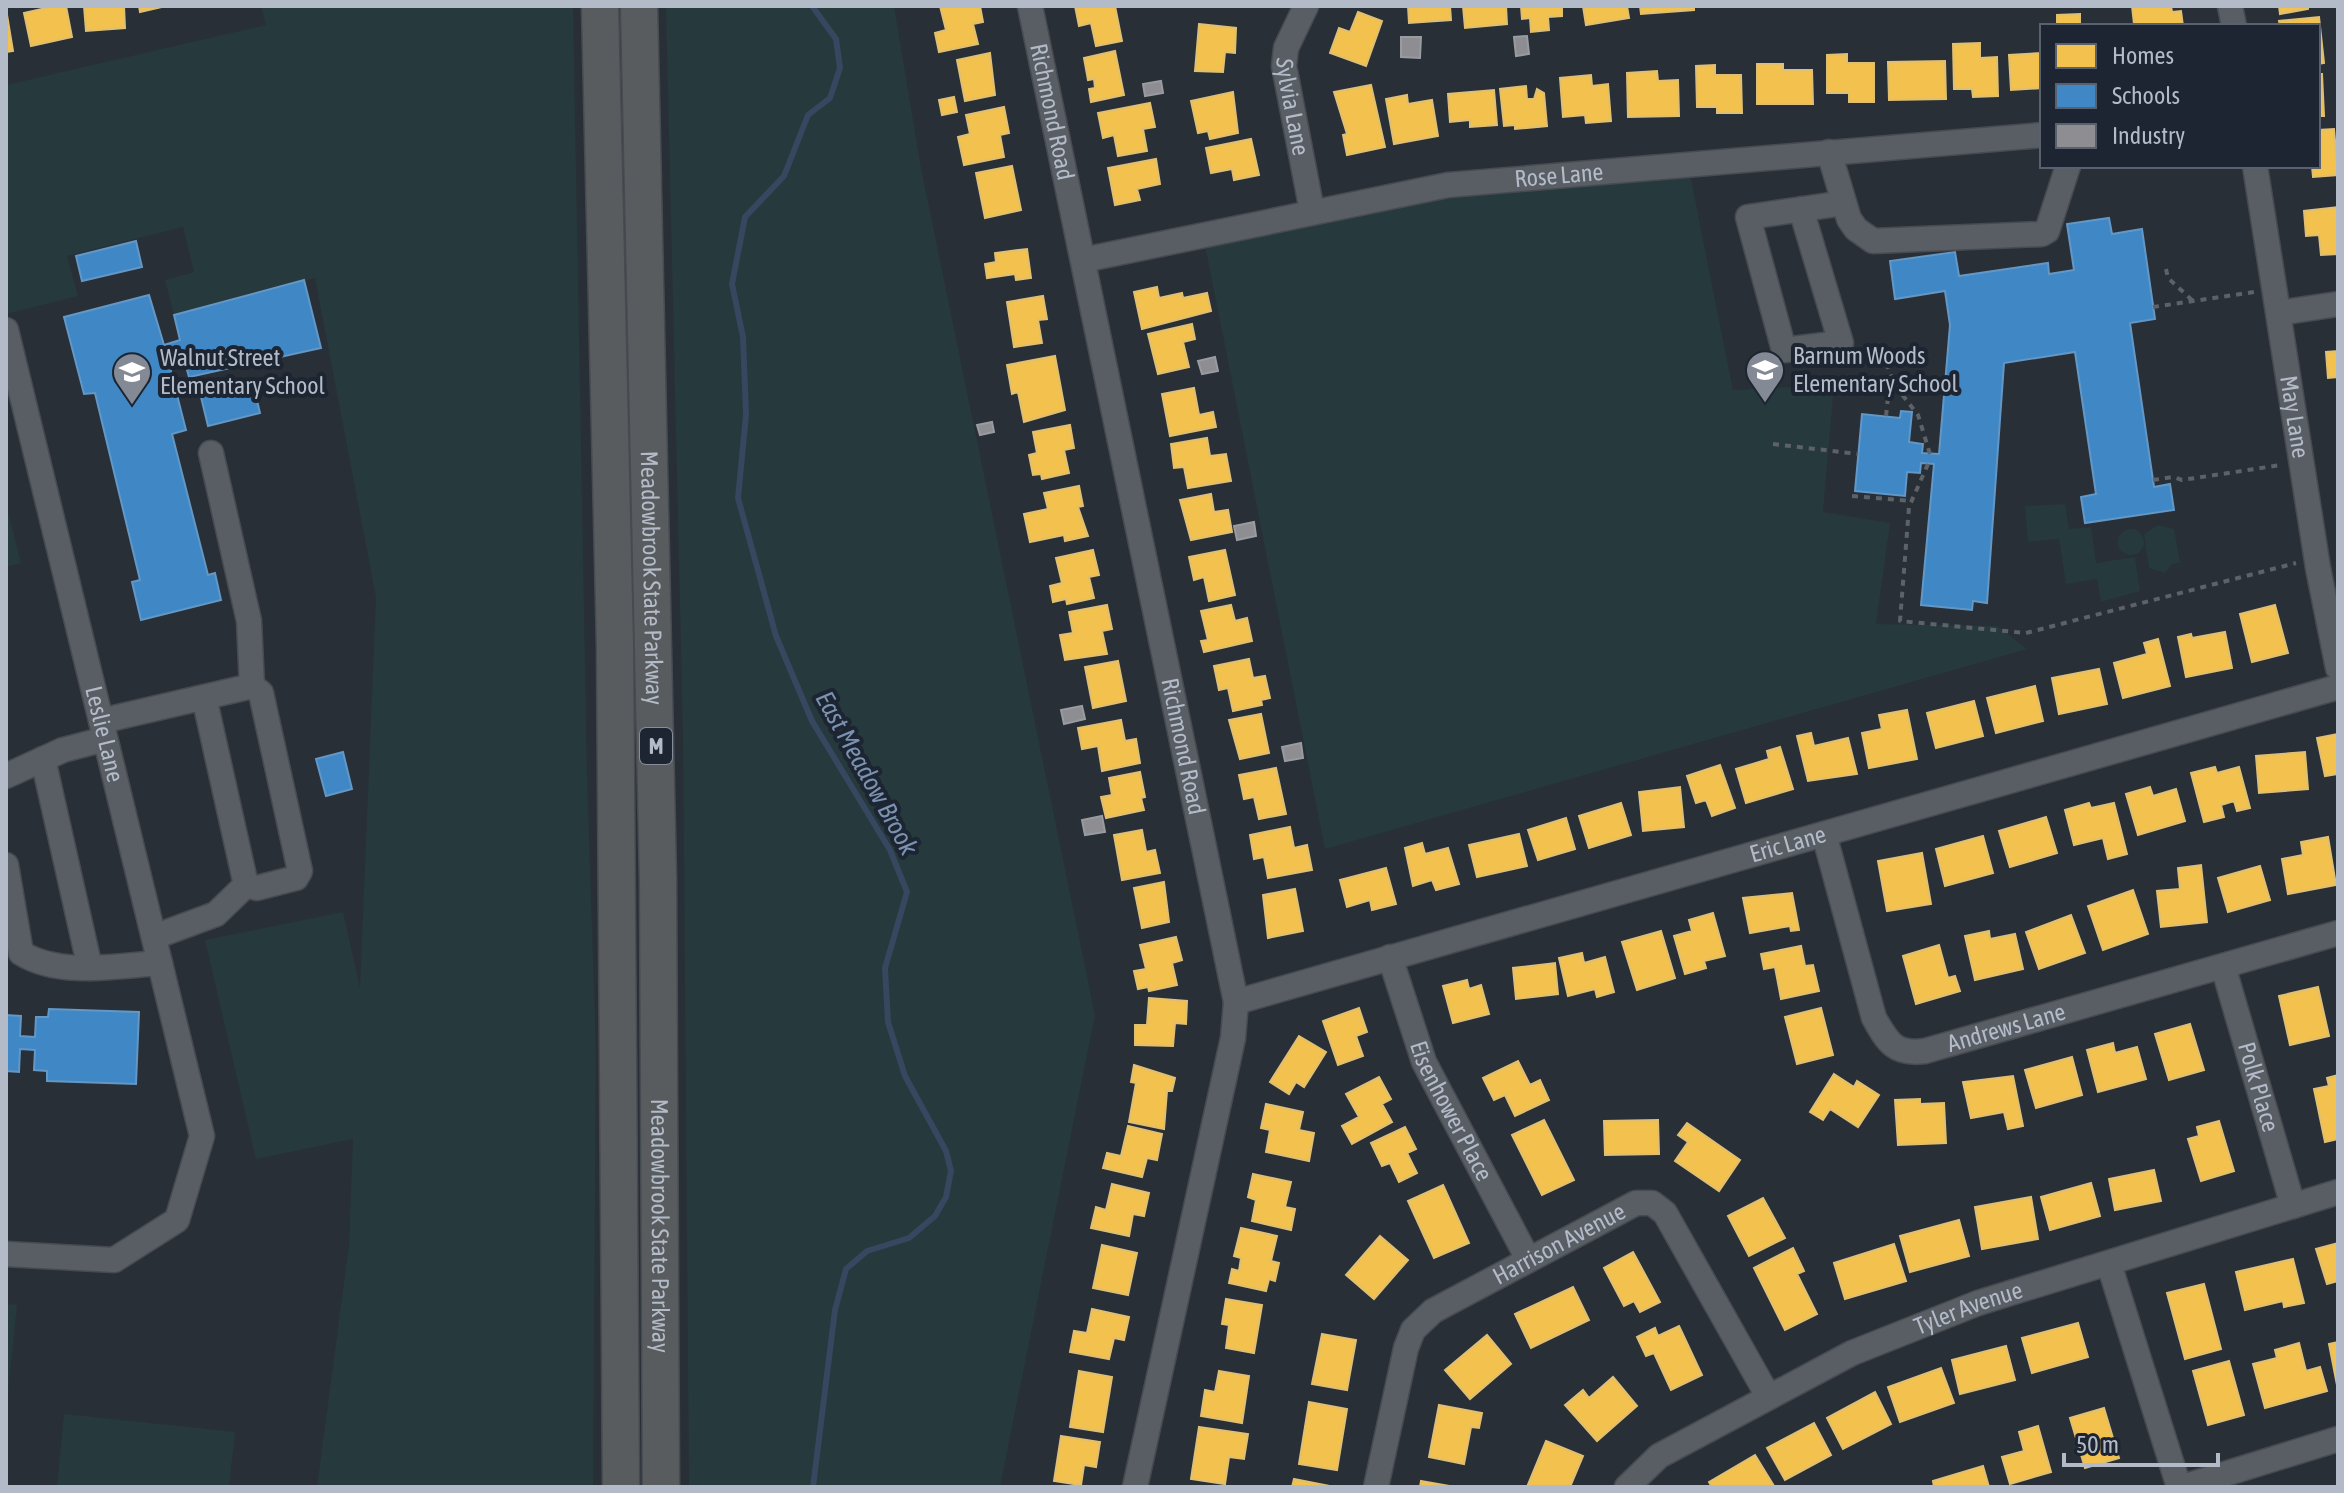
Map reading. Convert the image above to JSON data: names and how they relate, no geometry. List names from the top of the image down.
{
  "streets": {
    "highway": ["Meadowbrook State Parkway", "M"],
    "street": [
      "Sylvia Lane",
      "Richmond Road",
      "Rose Lane",
      "May Lane",
      "Leslie Lane",
      "Eric Lane",
      "Andrews Lane",
      "Polk Place",
      "Eisenhower Place",
      "Harrison Avenue",
      "Tyler Avenue"
    ]
  },
  "crossings": [
    ["Sylvia Lane", "Rose Lane"],
    ["Richmond Road", "Rose Lane"],
    ["Richmond Road", "Eric Lane"],
    ["Eric Lane", "Andrews Lane"],
    ["Eric Lane", "Eisenhower Place"],
    ["Andrews Lane", "Polk Place"],
    ["Polk Place", "Tyler Avenue"],
    ["Eisenhower Place", "Harrison Avenue"],
    ["Harrison Avenue", "Tyler Avenue"]
  ],
  "water": ["East Meadow Brook"],
  "places": {
    "school or university": ["Barnum Woods Elementary School", "Walnut Street Elementary School"]
  },
  "legend": ["Homes", "Schools", "Industry"],
  "scale_bar": "50 m"
}
